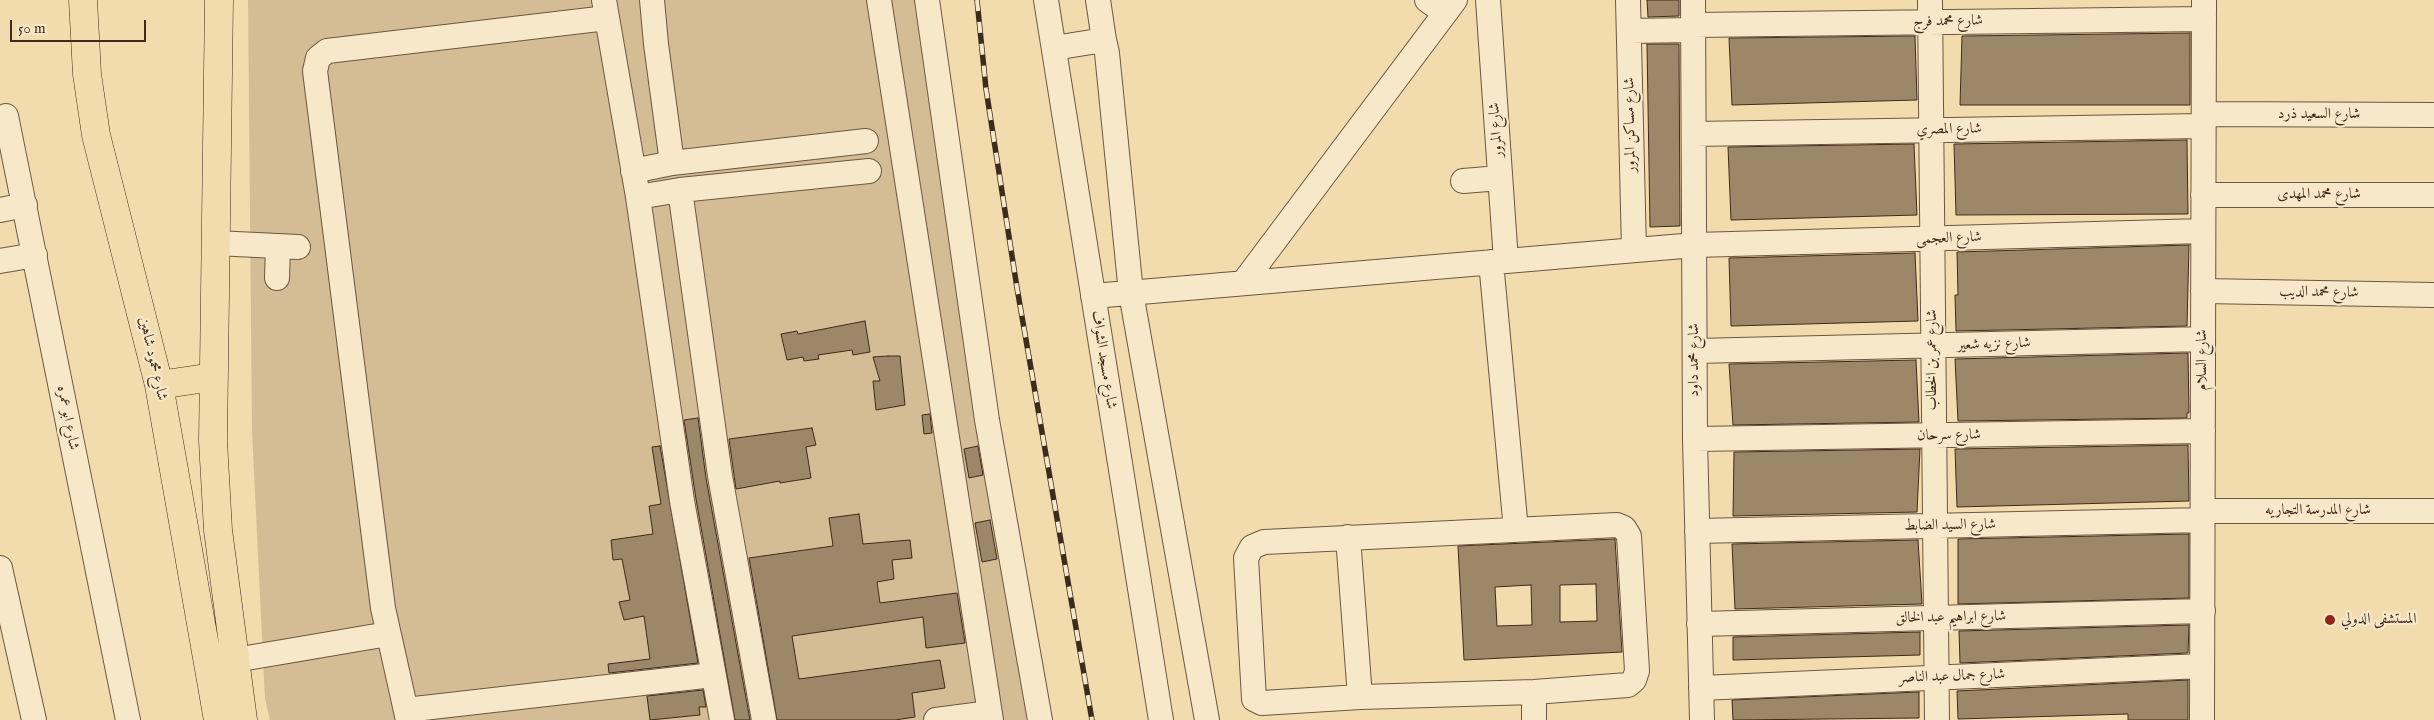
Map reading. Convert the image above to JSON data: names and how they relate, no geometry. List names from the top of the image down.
{
  "streets": {
    "main road": ["شارع محمود شاهين"],
    "street": [
      "شارع محمد فرج",
      "شارع السعيد ذرد",
      "شارع مساكن المرور",
      "شارع المرور",
      "شارع المصري",
      "شارع محمد المهدى",
      "شارع العجمى",
      "شارع محمد الديب",
      "شارع نزيه شعير",
      "شارع مسجد الشواف",
      "شارع محمد داود",
      "شارع عمر بن الخطاب",
      "شارع السلام",
      "شارع ابو عمره",
      "شارع سرحان",
      "شارع المدرسة التجاريه",
      "شارع السيد الضابط",
      "شارع ابراهيم عبد الخالق",
      "شارع جمال عبد الناصر"
    ]
  },
  "crossings": [
    ["شارع محمد فرج", "شارع مساكن المرور"],
    ["شارع محمد فرج", "شارع محمد داود"],
    ["شارع محمد فرج", "شارع عمر بن الخطاب"],
    ["شارع محمد فرج", "شارع السلام"],
    ["شارع السعيد ذرد", "شارع المصري"],
    ["شارع السعيد ذرد", "شارع السلام"],
    ["شارع مساكن المرور", "شارع العجمى"],
    ["شارع المرور", "شارع العجمى"],
    ["شارع المصري", "شارع محمد داود"],
    ["شارع المصري", "شارع عمر بن الخطاب"],
    ["شارع المصري", "شارع السلام"],
    ["شارع محمد المهدى", "شارع السلام"],
    ["شارع العجمى", "شارع مسجد الشواف"],
    ["شارع العجمى", "شارع محمد داود"],
    ["شارع العجمى", "شارع عمر بن الخطاب"],
    ["شارع العجمى", "شارع السلام"],
    ["شارع محمد الديب", "شارع السلام"],
    ["شارع نزيه شعير", "شارع محمد داود"],
    ["شارع نزيه شعير", "شارع عمر بن الخطاب"],
    ["شارع نزيه شعير", "شارع السلام"],
    ["شارع محمد داود", "شارع سرحان"],
    ["شارع محمد داود", "شارع السيد الضابط"],
    ["شارع محمد داود", "شارع ابراهيم عبد الخالق"],
    ["شارع محمد داود", "شارع جمال عبد الناصر"],
    ["شارع عمر بن الخطاب", "شارع سرحان"],
    ["شارع عمر بن الخطاب", "شارع السيد الضابط"],
    ["شارع عمر بن الخطاب", "شارع ابراهيم عبد الخالق"],
    ["شارع عمر بن الخطاب", "شارع جمال عبد الناصر"],
    ["شارع السلام", "شارع سرحان"],
    ["شارع السلام", "شارع المدرسة التجاريه"],
    ["شارع السلام", "شارع السيد الضابط"],
    ["شارع السلام", "شارع ابراهيم عبد الخالق"],
    ["شارع السلام", "شارع جمال عبد الناصر"],
    ["شارع المدرسة التجاريه", "شارع السيد الضابط"]
  ],
  "places": ["المستشفى الدولي"],
  "scale_bar": "50 m"
}
